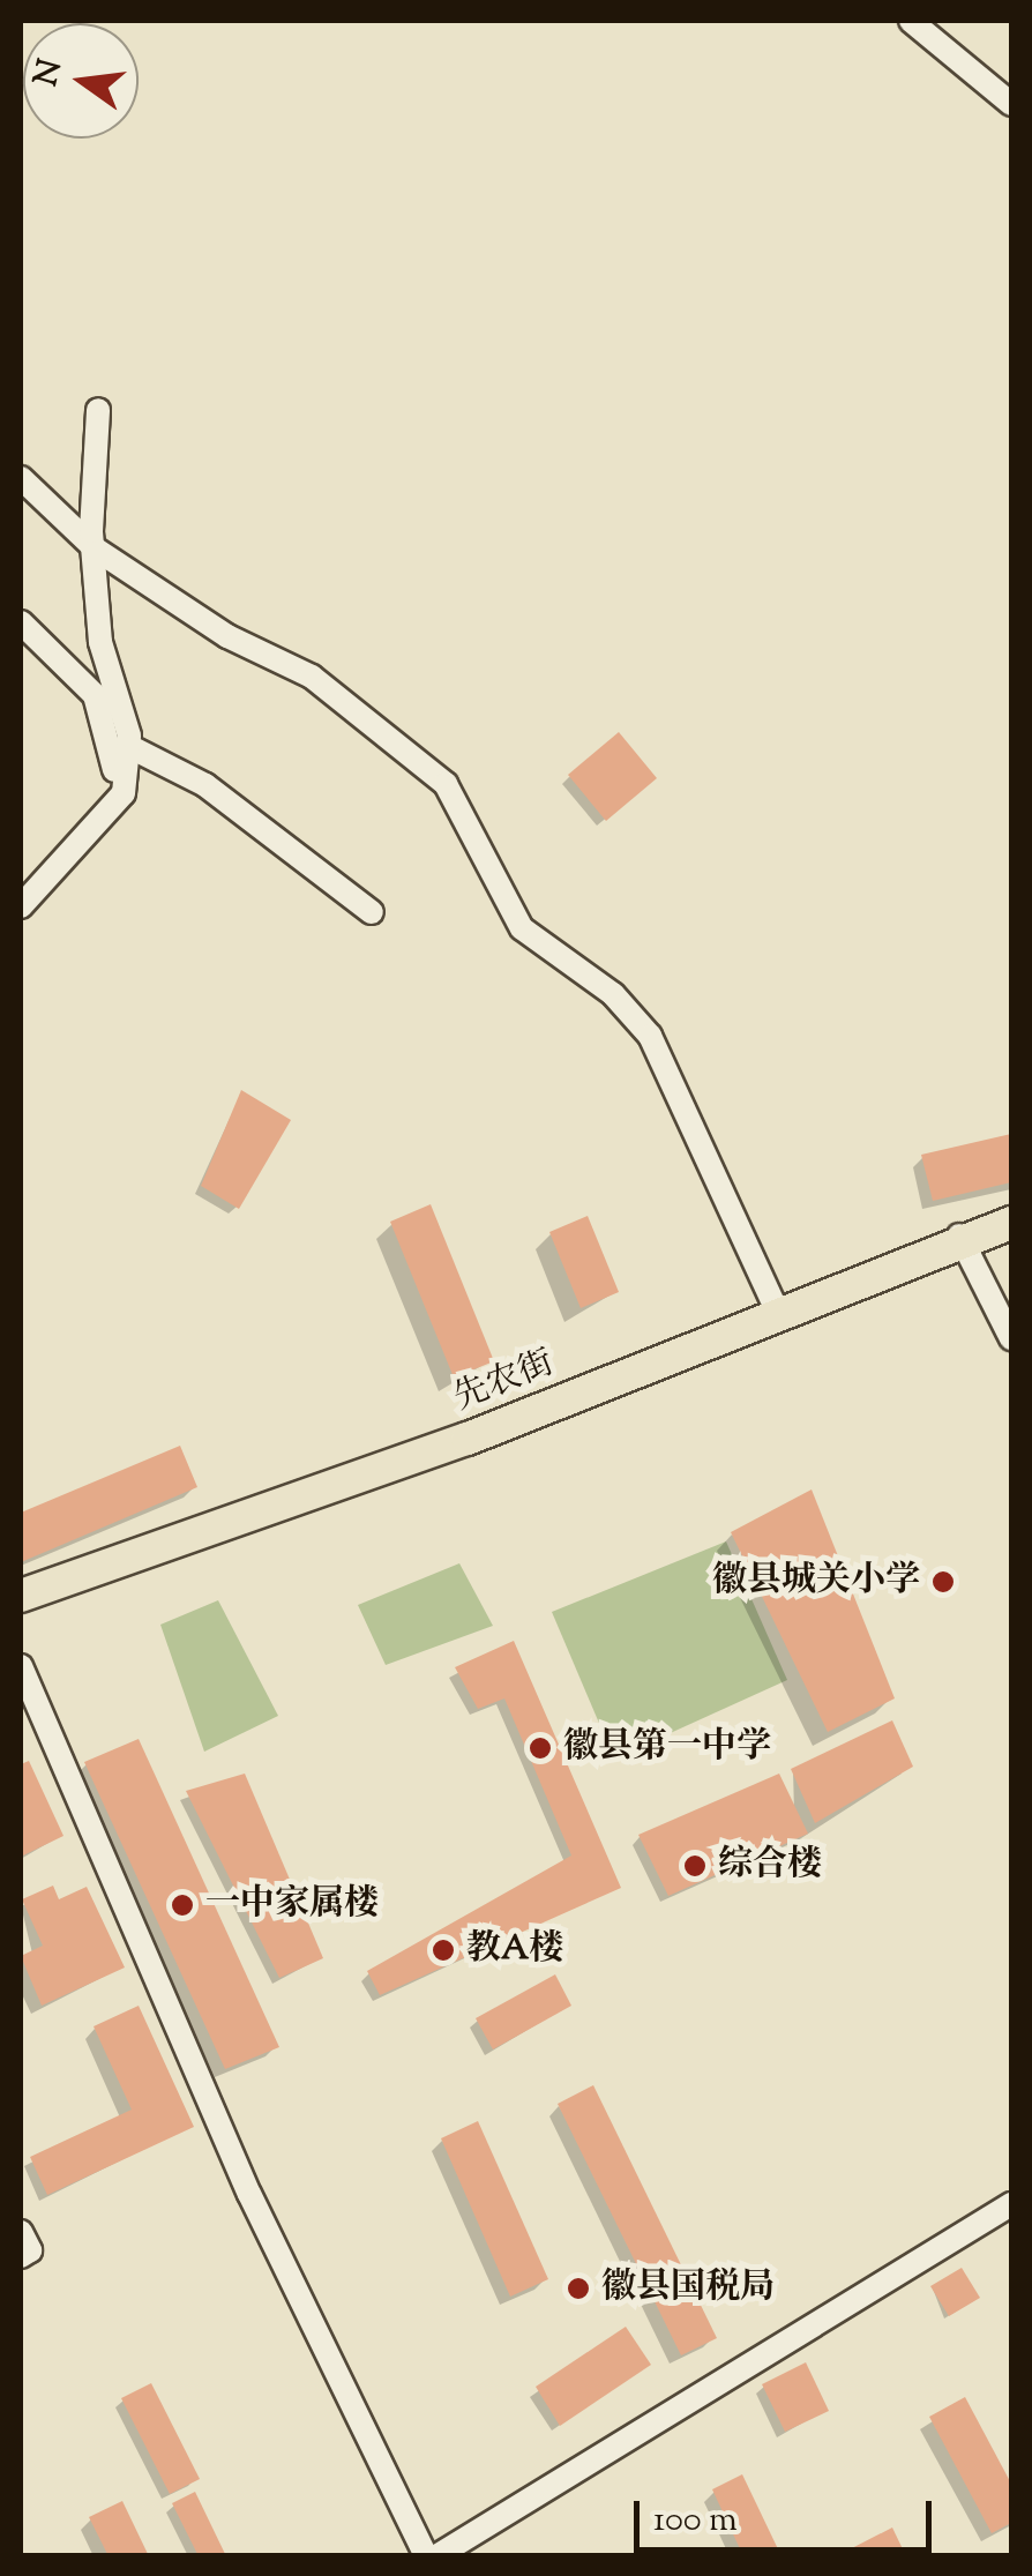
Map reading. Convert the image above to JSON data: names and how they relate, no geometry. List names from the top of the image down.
{
  "streets": {
    "main road": ["先农街"]
  },
  "places": [
    "徽县城关小学",
    "徽县第一中学",
    "综合楼",
    "一中家属楼",
    "教A楼",
    "徽县国税局"
  ],
  "scale_bar": "100 m",
  "north": "left"
}
